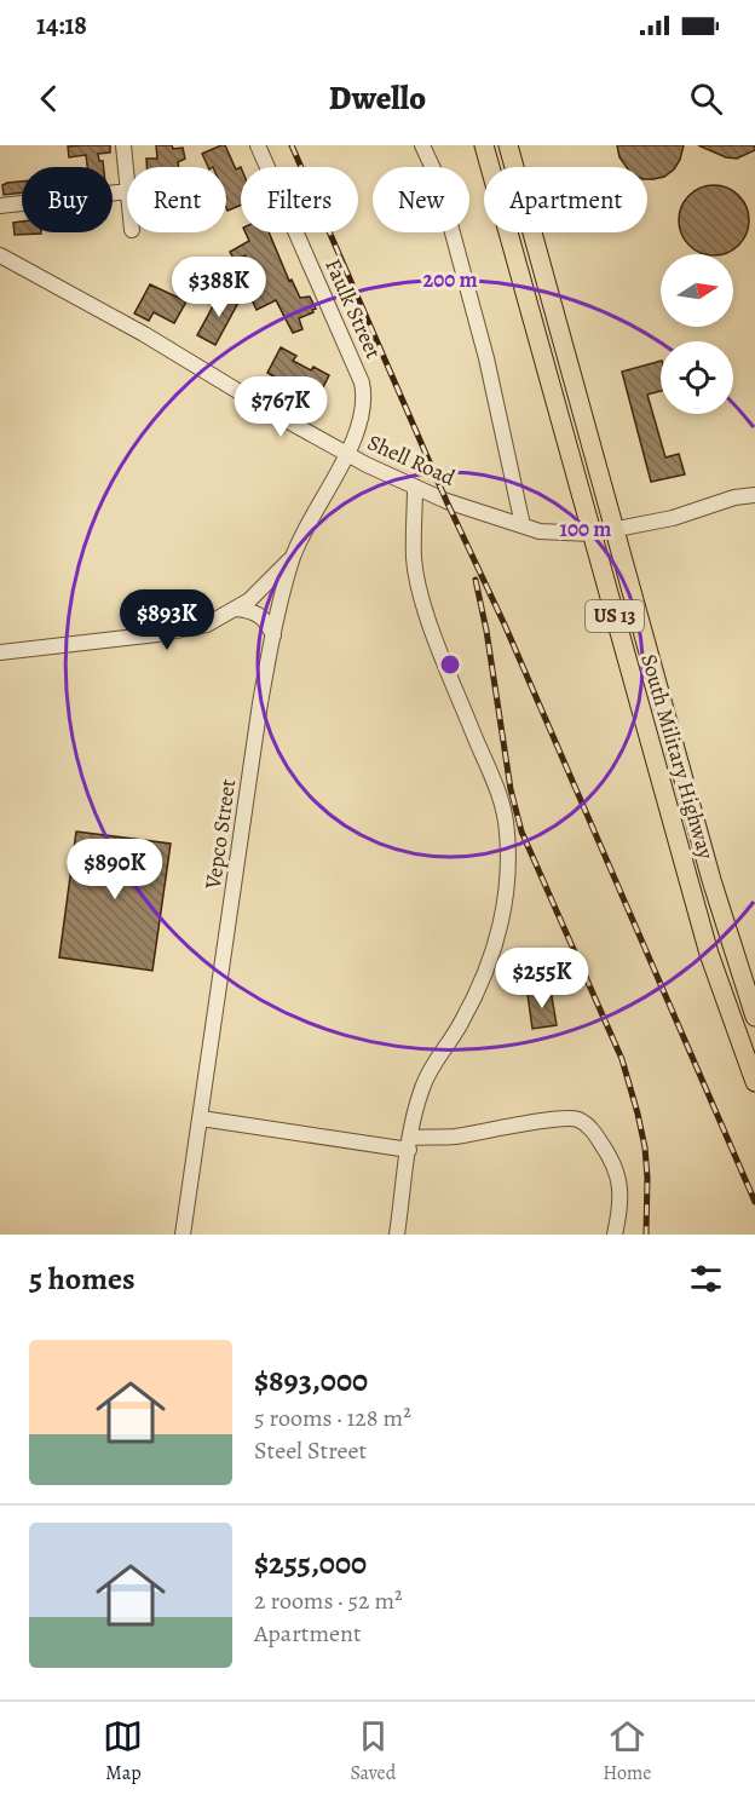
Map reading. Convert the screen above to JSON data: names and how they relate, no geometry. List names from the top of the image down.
{
  "streets": {
    "main road": ["US 13", "South Military Highway"],
    "street": ["Faulk Street", "Shell Road", "Vepco Street"]
  },
  "crossings": [
    ["Faulk Street", "Shell Road"],
    ["Faulk Street", "Vepco Street"],
    ["Shell Road", "South Military Highway"],
    ["Shell Road", "Vepco Street"]
  ],
  "north": "right",
  "page": {
    "status": "14:18",
    "header": "Dwello",
    "chip": [
      "Buy",
      "Rent",
      "Filters",
      "New",
      "Apartment"
    ],
    "price": [
      "$388K",
      "$767K",
      "$893K",
      "$890K",
      "$255K"
    ],
    "heading": "5 homes",
    "list": [
      {
        "name": "$893,000",
        "note": "5 rooms · 128 m² · Steel Street"
      },
      {
        "name": "$255,000",
        "note": "2 rooms · 52 m² · Apartment"
      }
    ],
    "tabs": ["Map", "Saved", "Home"]
  },
  "rings": ["200 m", "100 m"]
}
